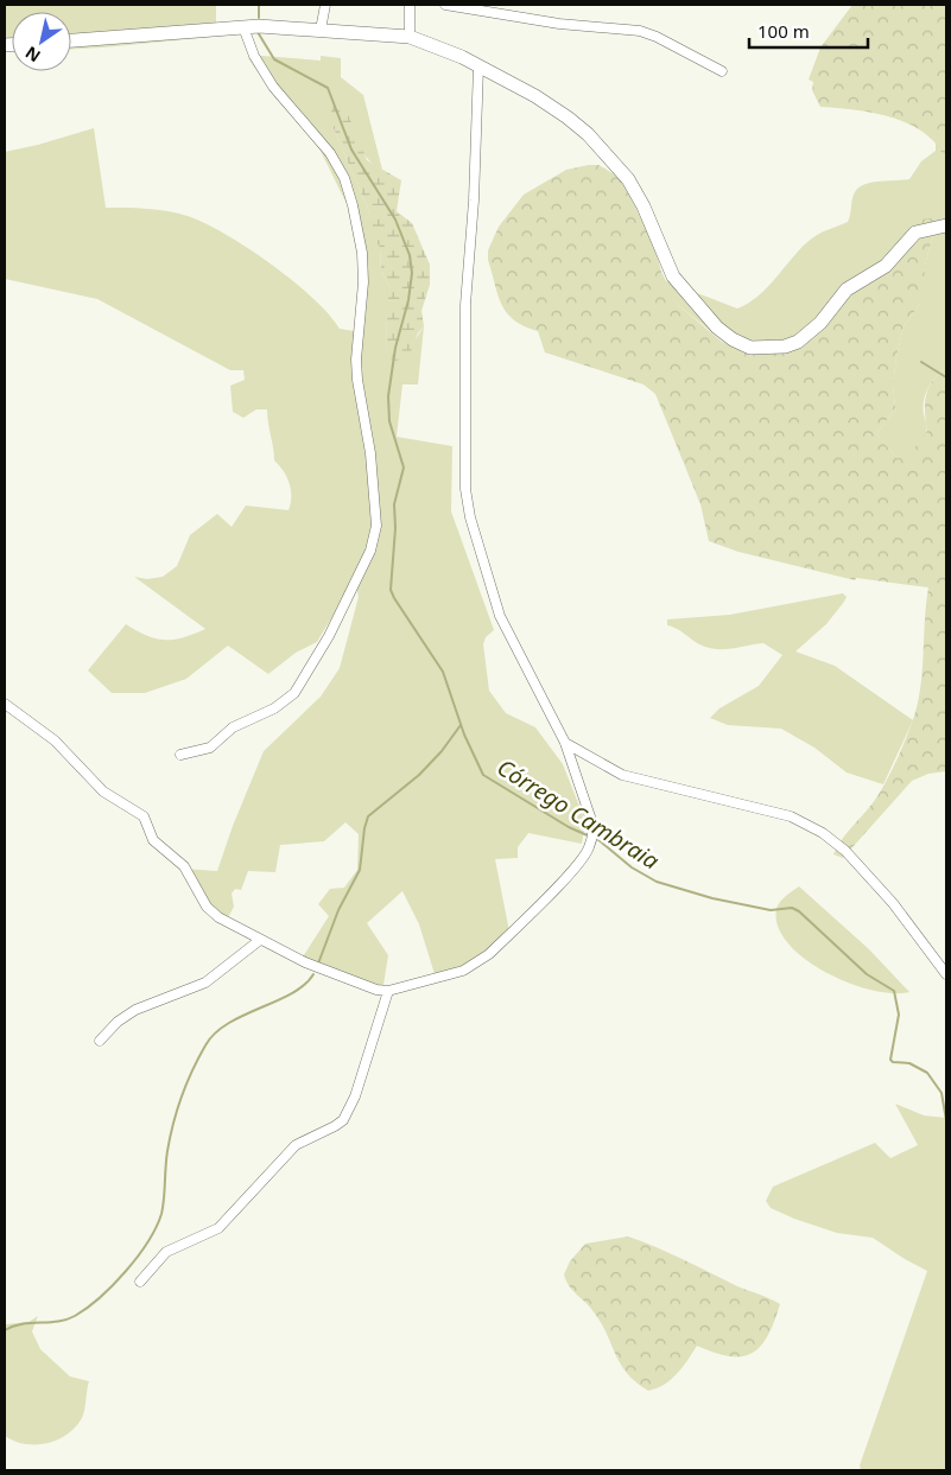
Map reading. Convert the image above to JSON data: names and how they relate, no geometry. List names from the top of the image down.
{
  "water": ["Córrego Cambraia"],
  "scale_bar": "100 m",
  "north": "bottom left"
}
